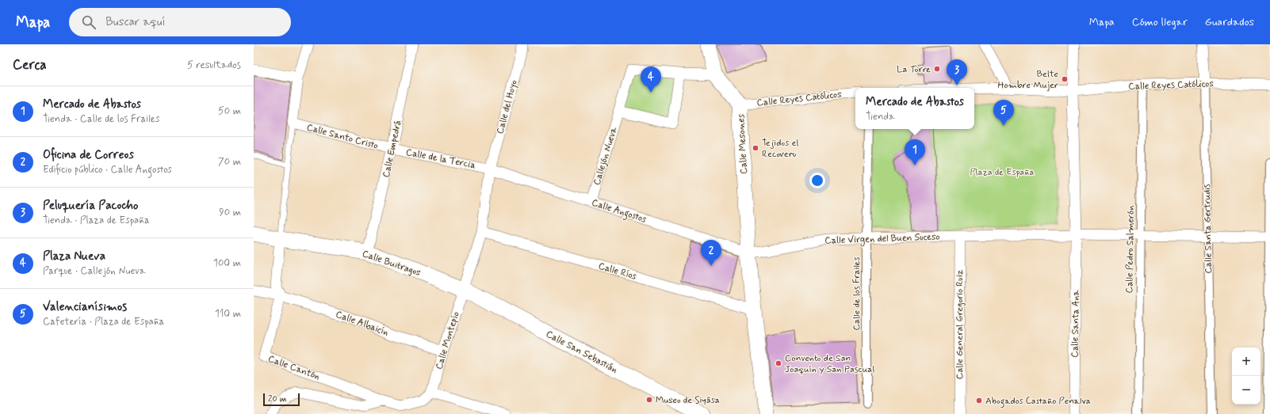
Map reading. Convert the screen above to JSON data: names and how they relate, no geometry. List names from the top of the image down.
{
  "streets": {
    "main road": ["Calle Mesones", "Calle Buitragos", "Calle San Sebastián"],
    "street": [
      "Calle Reyes Católicos",
      "Calle del Hoyo",
      "Calle Santo Cristo",
      "Calle Empedrá",
      "Callejón Nueva",
      "Calle de la Tercia",
      "Calle Angostos",
      "Calle Santa Gertrudis",
      "Calle Virgen del Buen Suceso",
      "Calle Pedro Salmerón",
      "Calle Ríos",
      "Calle de los Frailes",
      "Calle Albaicín",
      "Calle Santa Ana",
      "Calle General Gregorio Ruiz",
      "Calle Montepío",
      "Calle Cantón"
    ]
  },
  "crossings": [
    ["Calle Reyes Católicos", "Calle Mesones"],
    ["Calle Reyes Católicos", "Calle Santa Gertrudis"],
    ["Calle Reyes Católicos", "Calle Pedro Salmerón"],
    ["Calle del Hoyo", "Calle de la Tercia"],
    ["Calle del Hoyo", "Calle Angostos"],
    ["Calle del Hoyo", "Calle Ríos"],
    ["Calle del Hoyo", "Calle Montepío"],
    ["Calle Santo Cristo", "Calle Empedrá"],
    ["Calle Santo Cristo", "Calle de la Tercia"],
    ["Calle Mesones", "Calle Angostos"],
    ["Calle Mesones", "Calle Virgen del Buen Suceso"],
    ["Calle Mesones", "Calle Ríos"],
    ["Calle Empedrá", "Calle de la Tercia"],
    ["Calle Empedrá", "Calle Buitragos"],
    ["Callejón Nueva", "Calle Angostos"],
    ["Calle de la Tercia", "Calle Angostos"],
    ["Calle Angostos", "Calle Virgen del Buen Suceso"],
    ["Calle Virgen del Buen Suceso", "Calle de los Frailes"],
    ["Calle Virgen del Buen Suceso", "Calle General Gregorio Ruiz"],
    ["Calle Buitragos", "Calle Montepío"],
    ["Calle Buitragos", "Calle San Sebastián"],
    ["Calle Ríos", "Calle Montepío"],
    ["Calle Albaicín", "Calle Montepío"],
    ["Calle Albaicín", "Calle Cantón"],
    ["Calle Montepío", "Calle San Sebastián"]
  ],
  "parks": ["Plaza de España"],
  "places": [
    "La Torre",
    "Belte Hombre Mujer",
    "Tejidos el Recovero",
    "Convento de San Joaquín y San Pascual",
    "Museo de Siyâsa",
    "Abogados Castaño Penalva"
  ],
  "scale_bar": "20 m",
  "page": {
    "header": "Mapa",
    "search": "Buscar aquí",
    "nav": ["Mapa", "Cómo llegar", "Guardados"],
    "heading": ["Cerca", "5 resultados"],
    "pins": [
      "3",
      "4",
      "5",
      "1",
      "2"
    ],
    "list": [
      {
        "mark": "1",
        "name": "Mercado de Abastos",
        "note": "Tienda · Calle de los Frailes",
        "value": "50 m"
      },
      {
        "mark": "2",
        "name": "Oficina de Correos",
        "note": "Edificio público · Calle Angostos",
        "value": "70 m"
      },
      {
        "mark": "3",
        "name": "Peluquería Pacocho",
        "note": "Tienda · Plaza de España",
        "value": "90 m"
      },
      {
        "mark": "4",
        "name": "Plaza Nueva",
        "note": "Parque · Callejón Nueva",
        "value": "100 m"
      },
      {
        "mark": "5",
        "name": "Valencianísimos",
        "note": "Cafetería · Plaza de España",
        "value": "110 m"
      }
    ],
    "popup": ["Mercado de Abastos", "Tienda"],
    "map_buttons": ["+", "−"],
    "scale": "20 m"
  }
}
